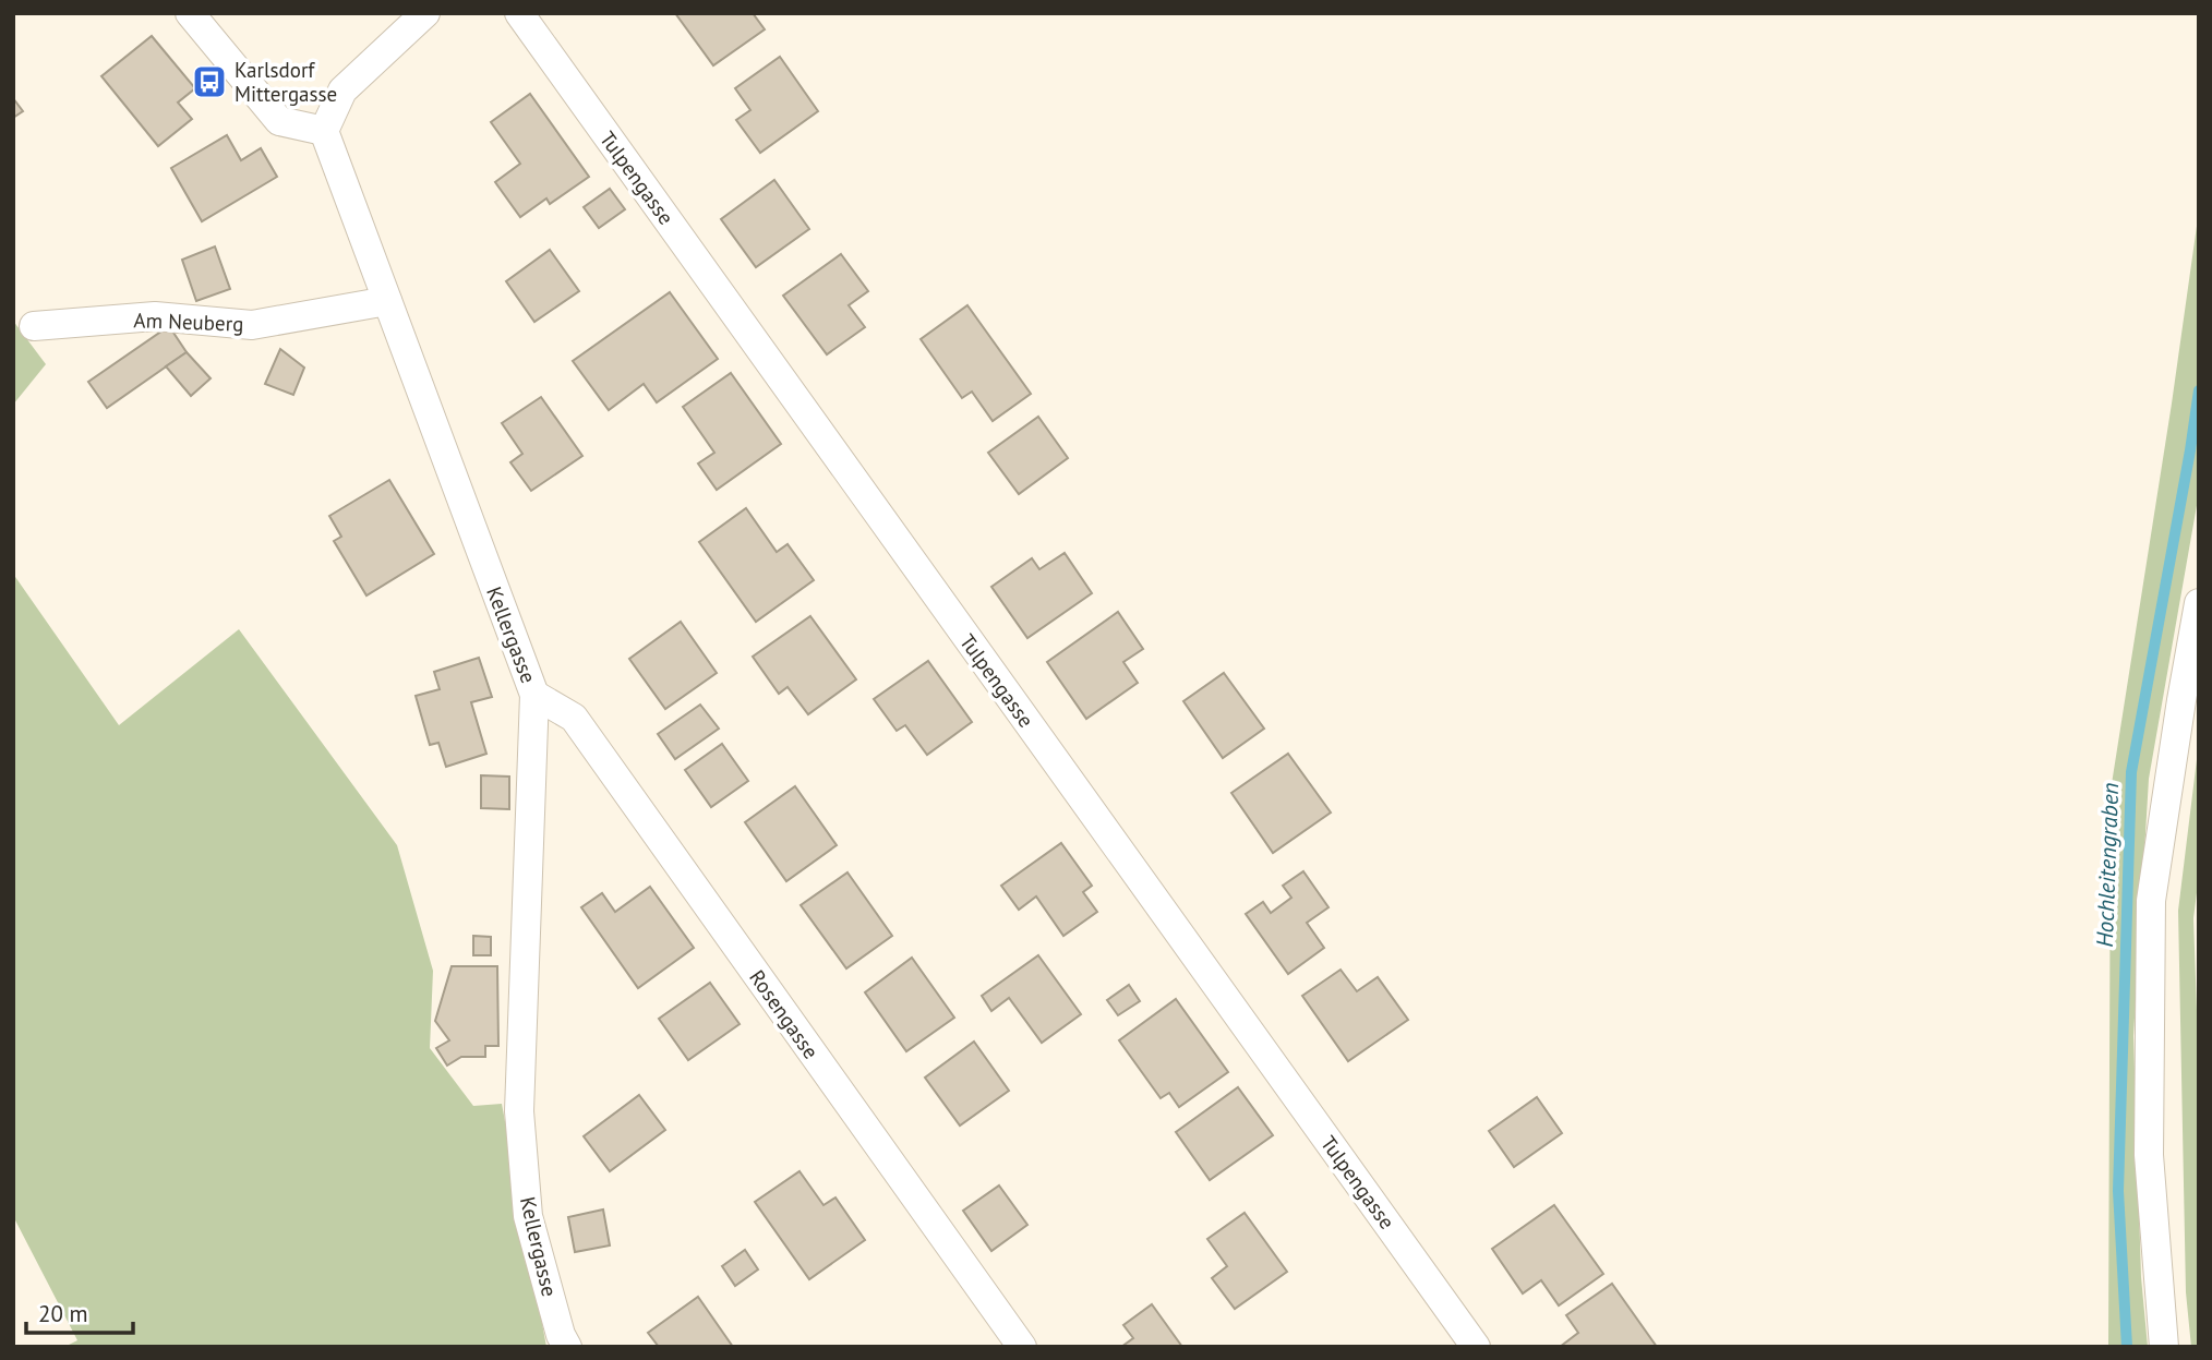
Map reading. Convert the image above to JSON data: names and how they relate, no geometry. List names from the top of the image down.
{
  "streets": {
    "street": [
      "Tulpengasse",
      "Am Neuberg",
      "Kellergasse",
      "Rosengasse"
    ]
  },
  "crossings": [
    ["Am Neuberg", "Kellergasse"],
    ["Kellergasse", "Rosengasse"]
  ],
  "water": ["Hochleitengraben"],
  "places": {
    "bus stop": ["Karlsdorf Mittergasse"]
  },
  "scale_bar": "20 m"
}
